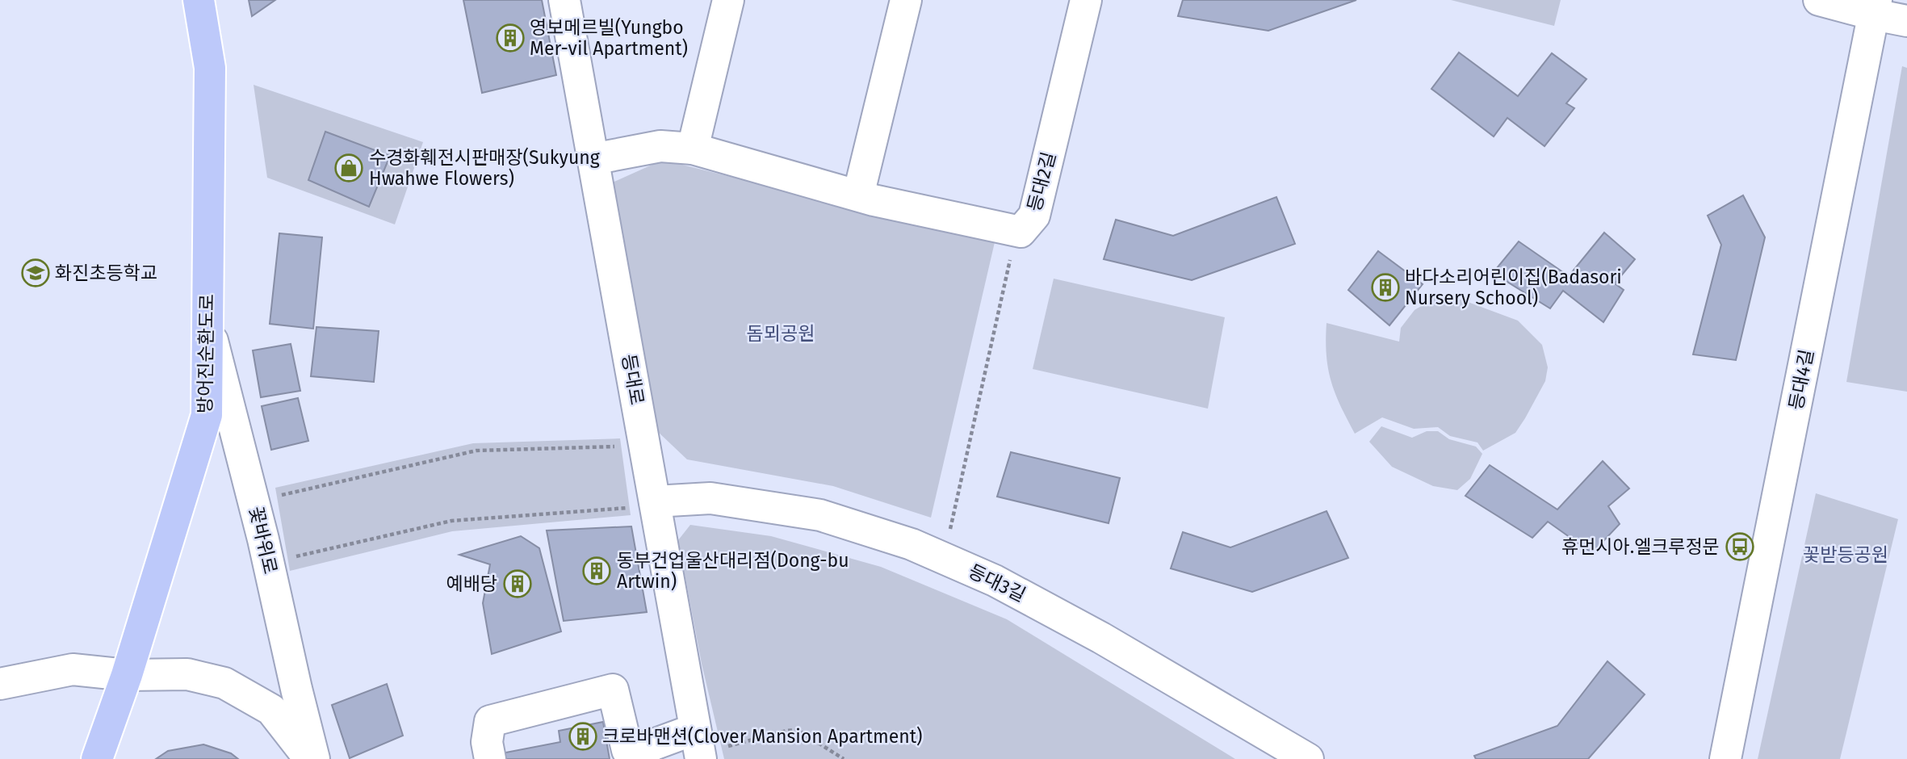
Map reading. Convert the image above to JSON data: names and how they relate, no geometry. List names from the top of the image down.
{
  "streets": {
    "main road": ["방어진순환도로"],
    "street": [
      "등대2길",
      "등대로",
      "등대4길",
      "꽃바위로",
      "등대3길"
    ]
  },
  "crossings": [
    ["등대2길", "등대로"],
    ["방어진순환도로", "꽃바위로"],
    ["등대로", "등대3길"]
  ],
  "parks": ["돔뫼공원", "꽃받등공원"],
  "places": {
    "building": [
      "영보메르빌(Yungbo Mer-vil Apartment)",
      "바다소리어린이집(Badasori Nursery School)",
      "동부건업울산대리점(Dong-bu Artwin)",
      "예배당",
      "크로바맨션(Clover Mansion Apartment)"
    ],
    "shop": ["수경화훼전시판매장(Sukyung Hwahwe Flowers)"],
    "school or university": ["화진초등학교"],
    "bus stop": ["휴먼시아.엘크루정문"]
  }
}
